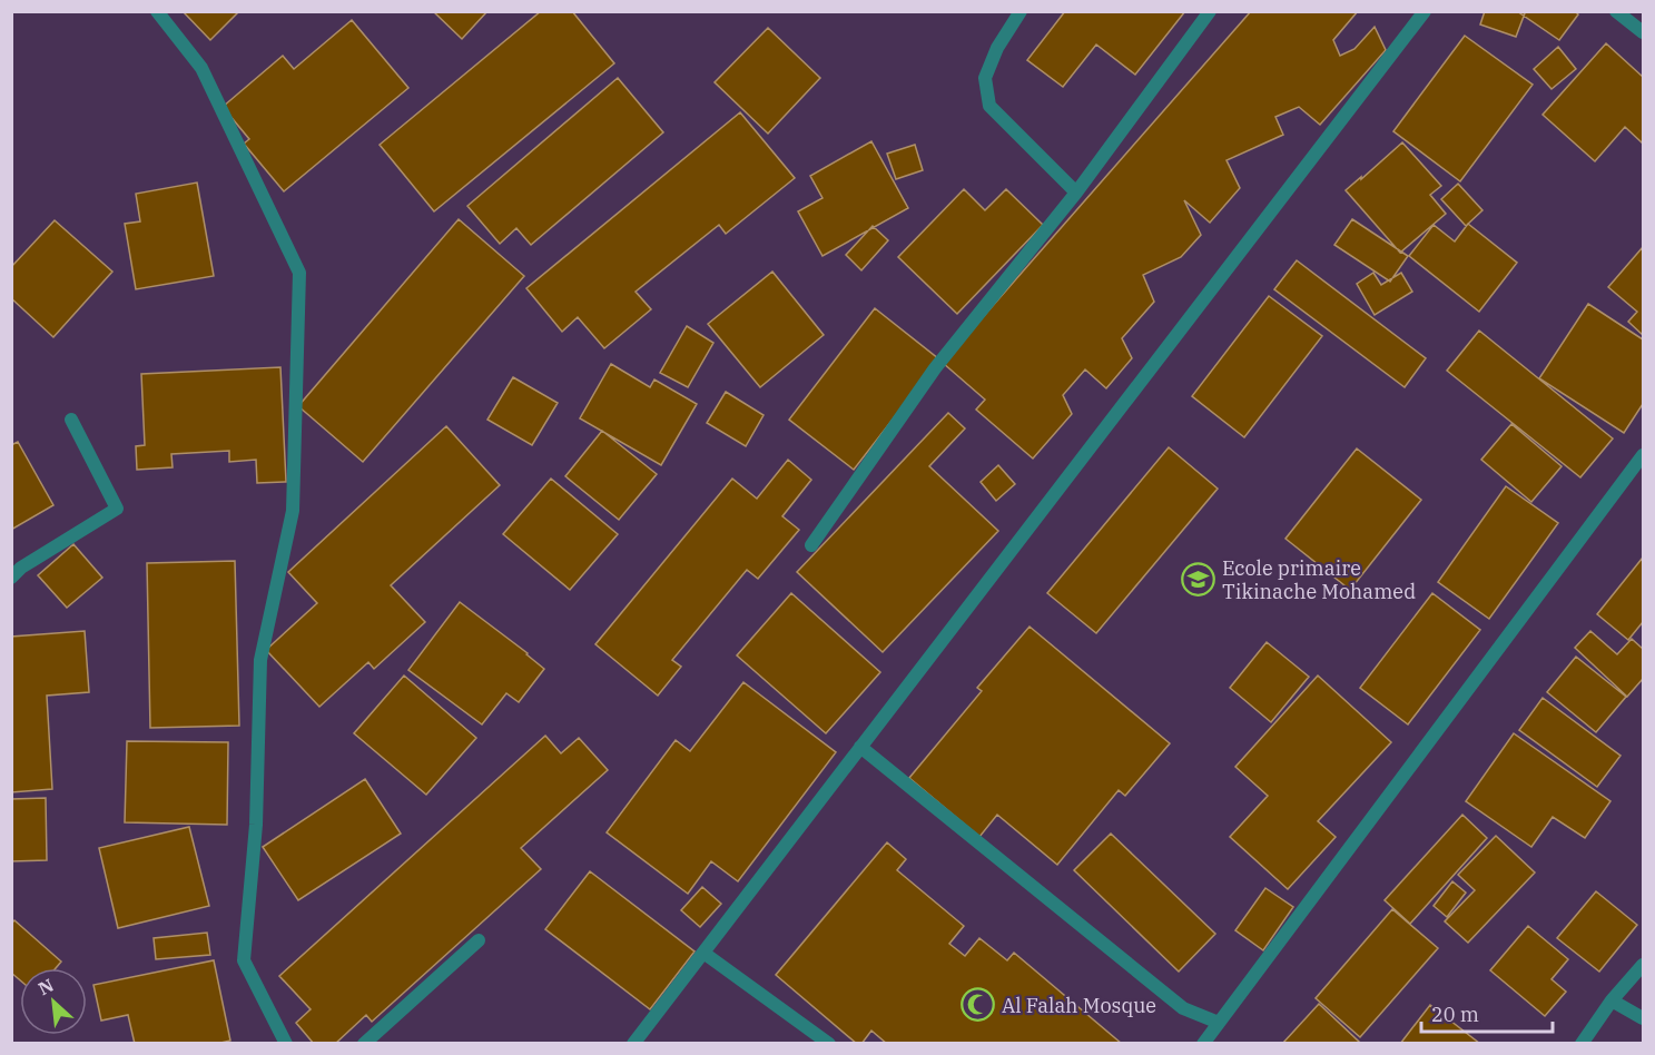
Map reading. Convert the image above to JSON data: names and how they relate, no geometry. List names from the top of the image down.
{
  "places": {
    "school or university": ["Ecole primaire Tikinache Mohamed"],
    "mosque": ["Al Falah Mosque"]
  },
  "scale_bar": "20 m",
  "north": "top left"
}
